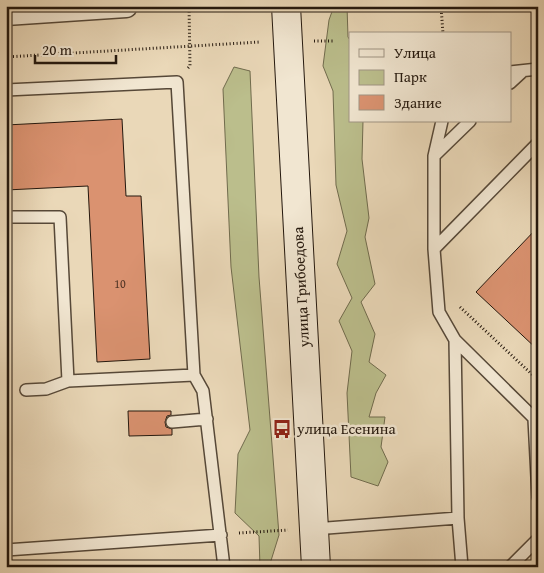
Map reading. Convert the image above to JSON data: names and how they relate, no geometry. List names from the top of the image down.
{
  "streets": {
    "main road": ["улица Грибоедова"]
  },
  "places": {
    "bus stop": ["улица Есенина"]
  },
  "house_numbers": ["10"],
  "legend": ["Улица", "Парк", "Здание"],
  "scale_bar": "20 m"
}
